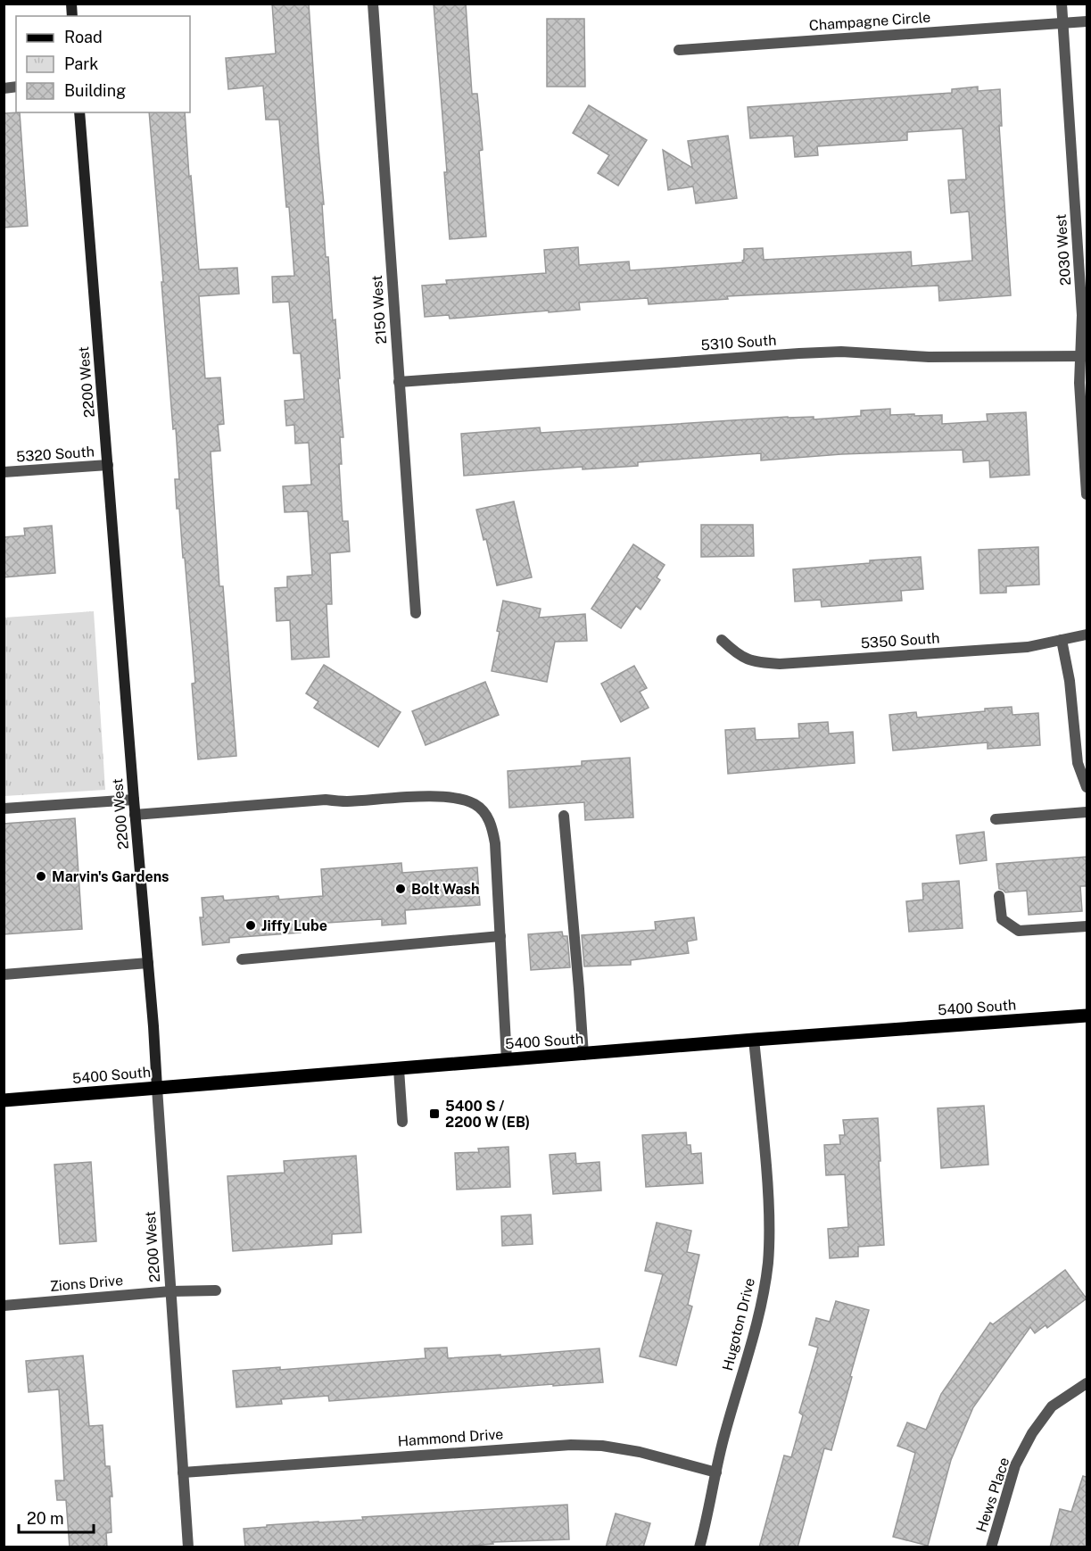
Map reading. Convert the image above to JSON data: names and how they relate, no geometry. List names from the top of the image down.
{
  "streets": {
    "main road": ["5400 South"],
    "street": [
      "Champagne Circle",
      "2030 West",
      "2150 West",
      "5310 South",
      "2200 West",
      "5320 South",
      "5350 South",
      "Zions Drive",
      "Hugoton Drive",
      "Hammond Drive",
      "Hews Place"
    ]
  },
  "crossings": [
    ["Champagne Circle", "2030 West"],
    ["2030 West", "5310 South"],
    ["2150 West", "5310 South"],
    ["2200 West", "5320 South"],
    ["2200 West", "5400 South"],
    ["2200 West", "Zions Drive"],
    ["2200 West", "Hammond Drive"],
    ["5400 South", "Hugoton Drive"],
    ["Hugoton Drive", "Hammond Drive"]
  ],
  "places": {
    "other": ["Marvin's Gardens", "Bolt Wash", "Jiffy Lube"],
    "transit": ["5400 S / 2200 W (EB)"]
  },
  "legend": ["Road", "Park", "Building"],
  "scale_bar": "20 m"
}
